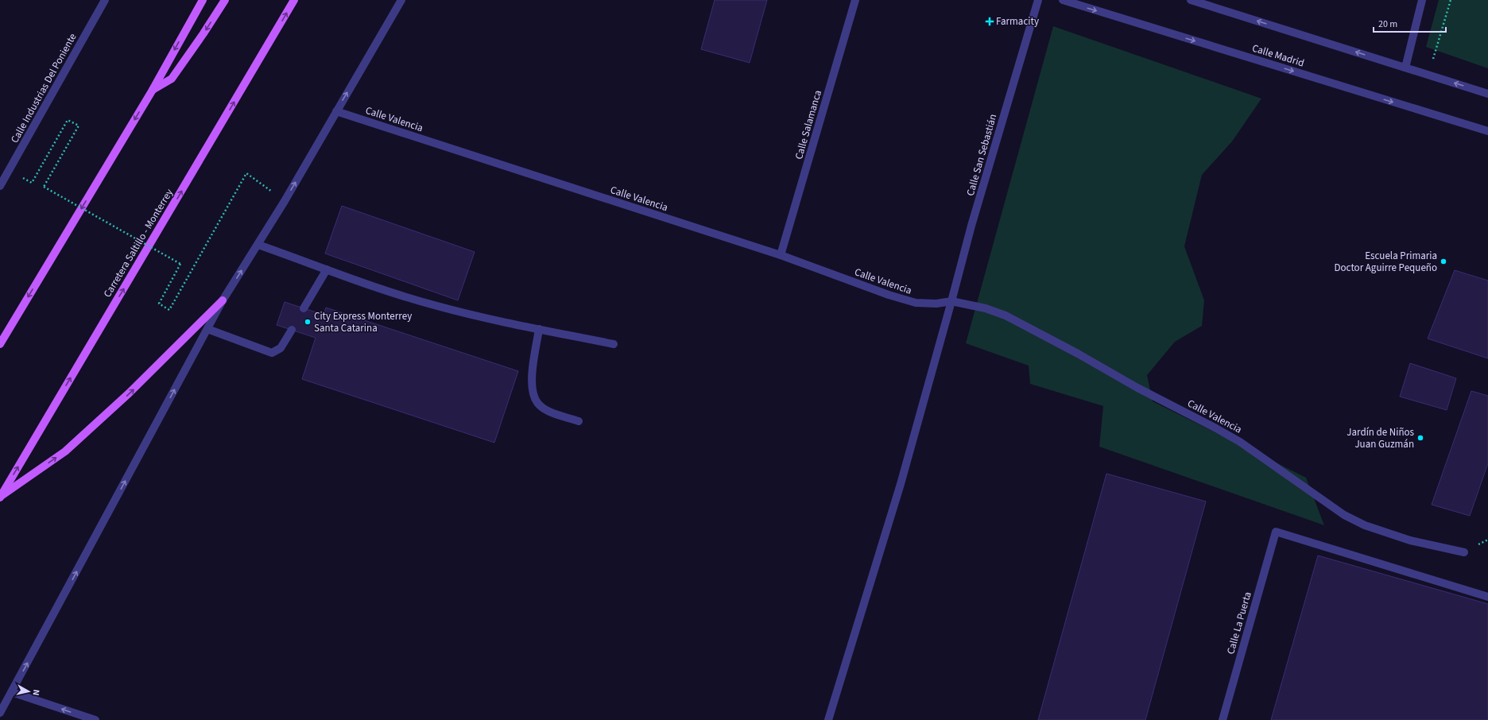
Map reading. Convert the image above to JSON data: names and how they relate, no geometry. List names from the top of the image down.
{
  "streets": {
    "main road": ["Carretera Saltillo - Monterrey"],
    "street": [
      "Calle Madrid",
      "Calle Industrias Del Poniente",
      "Calle Valencia",
      "Calle Salamanca",
      "Calle San Sebastián",
      "Calle La Puerta"
    ]
  },
  "crossings": [
    ["Calle Valencia", "Calle Salamanca"],
    ["Calle Valencia", "Calle San Sebastián"]
  ],
  "places": {
    "health": ["Farmacity"],
    "other": ["Escuela Primaria Doctor Aguirre Pequeño", "City Express Monterrey Santa Catarina", "Jardín de Niños Juan Guzmán"]
  },
  "scale_bar": "20 m",
  "north": "right"
}
